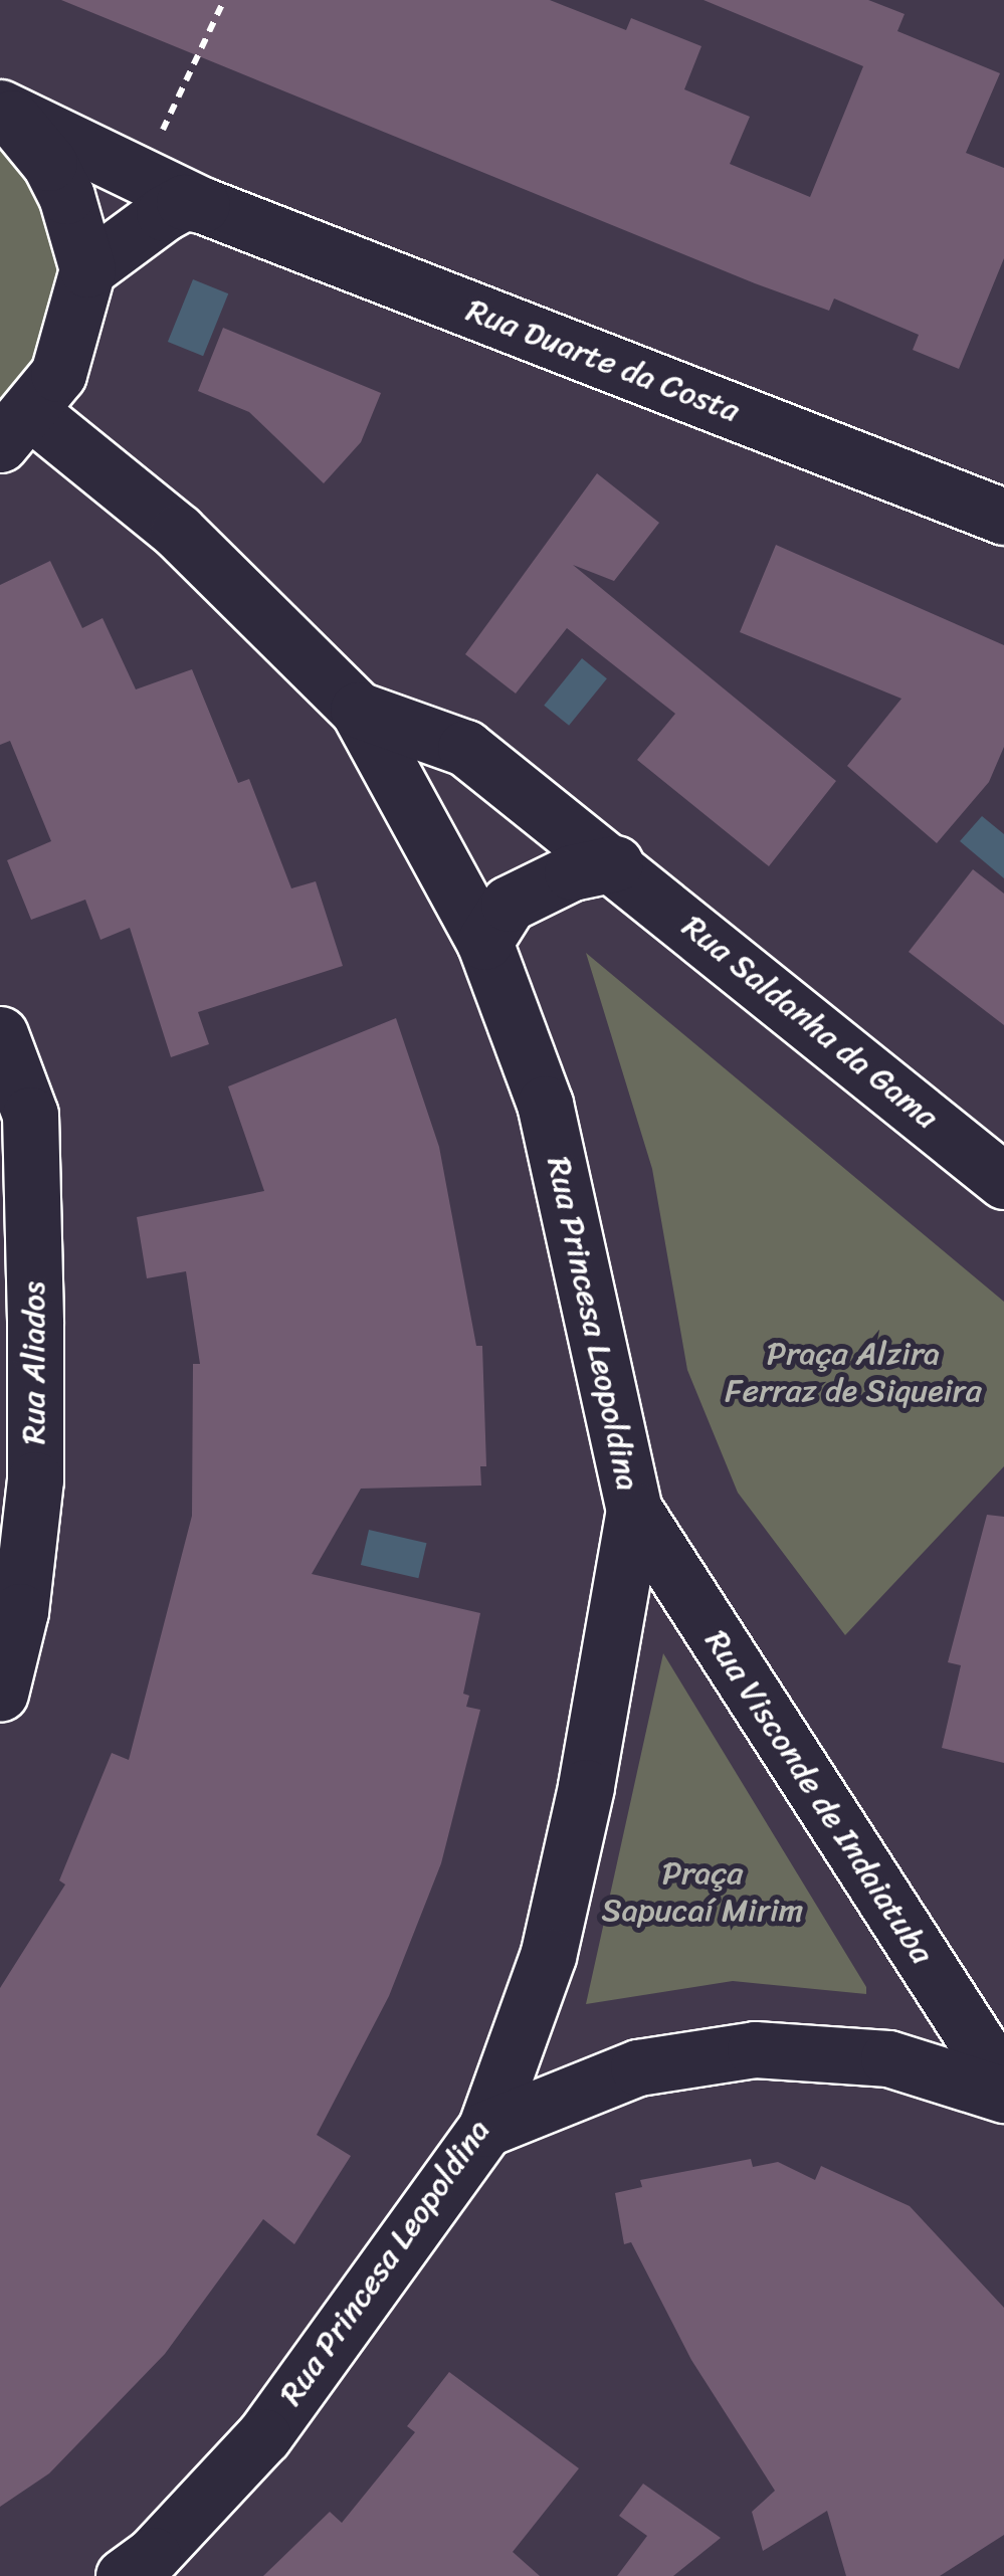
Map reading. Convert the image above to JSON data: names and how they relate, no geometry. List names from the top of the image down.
{
  "streets": {
    "street": [
      "Rua Duarte da Costa",
      "Rua Saldanha da Gama",
      "Rua Princesa Leopoldina",
      "Rua Aliados",
      "Rua Visconde de Indaiatuba"
    ]
  },
  "crossings": [
    ["Rua Saldanha da Gama", "Rua Princesa Leopoldina"],
    ["Rua Princesa Leopoldina", "Rua Visconde de Indaiatuba"]
  ],
  "parks": ["Praça Alzira Ferraz de Siqueira", "Praça Sapucaí Mirim"]
}
